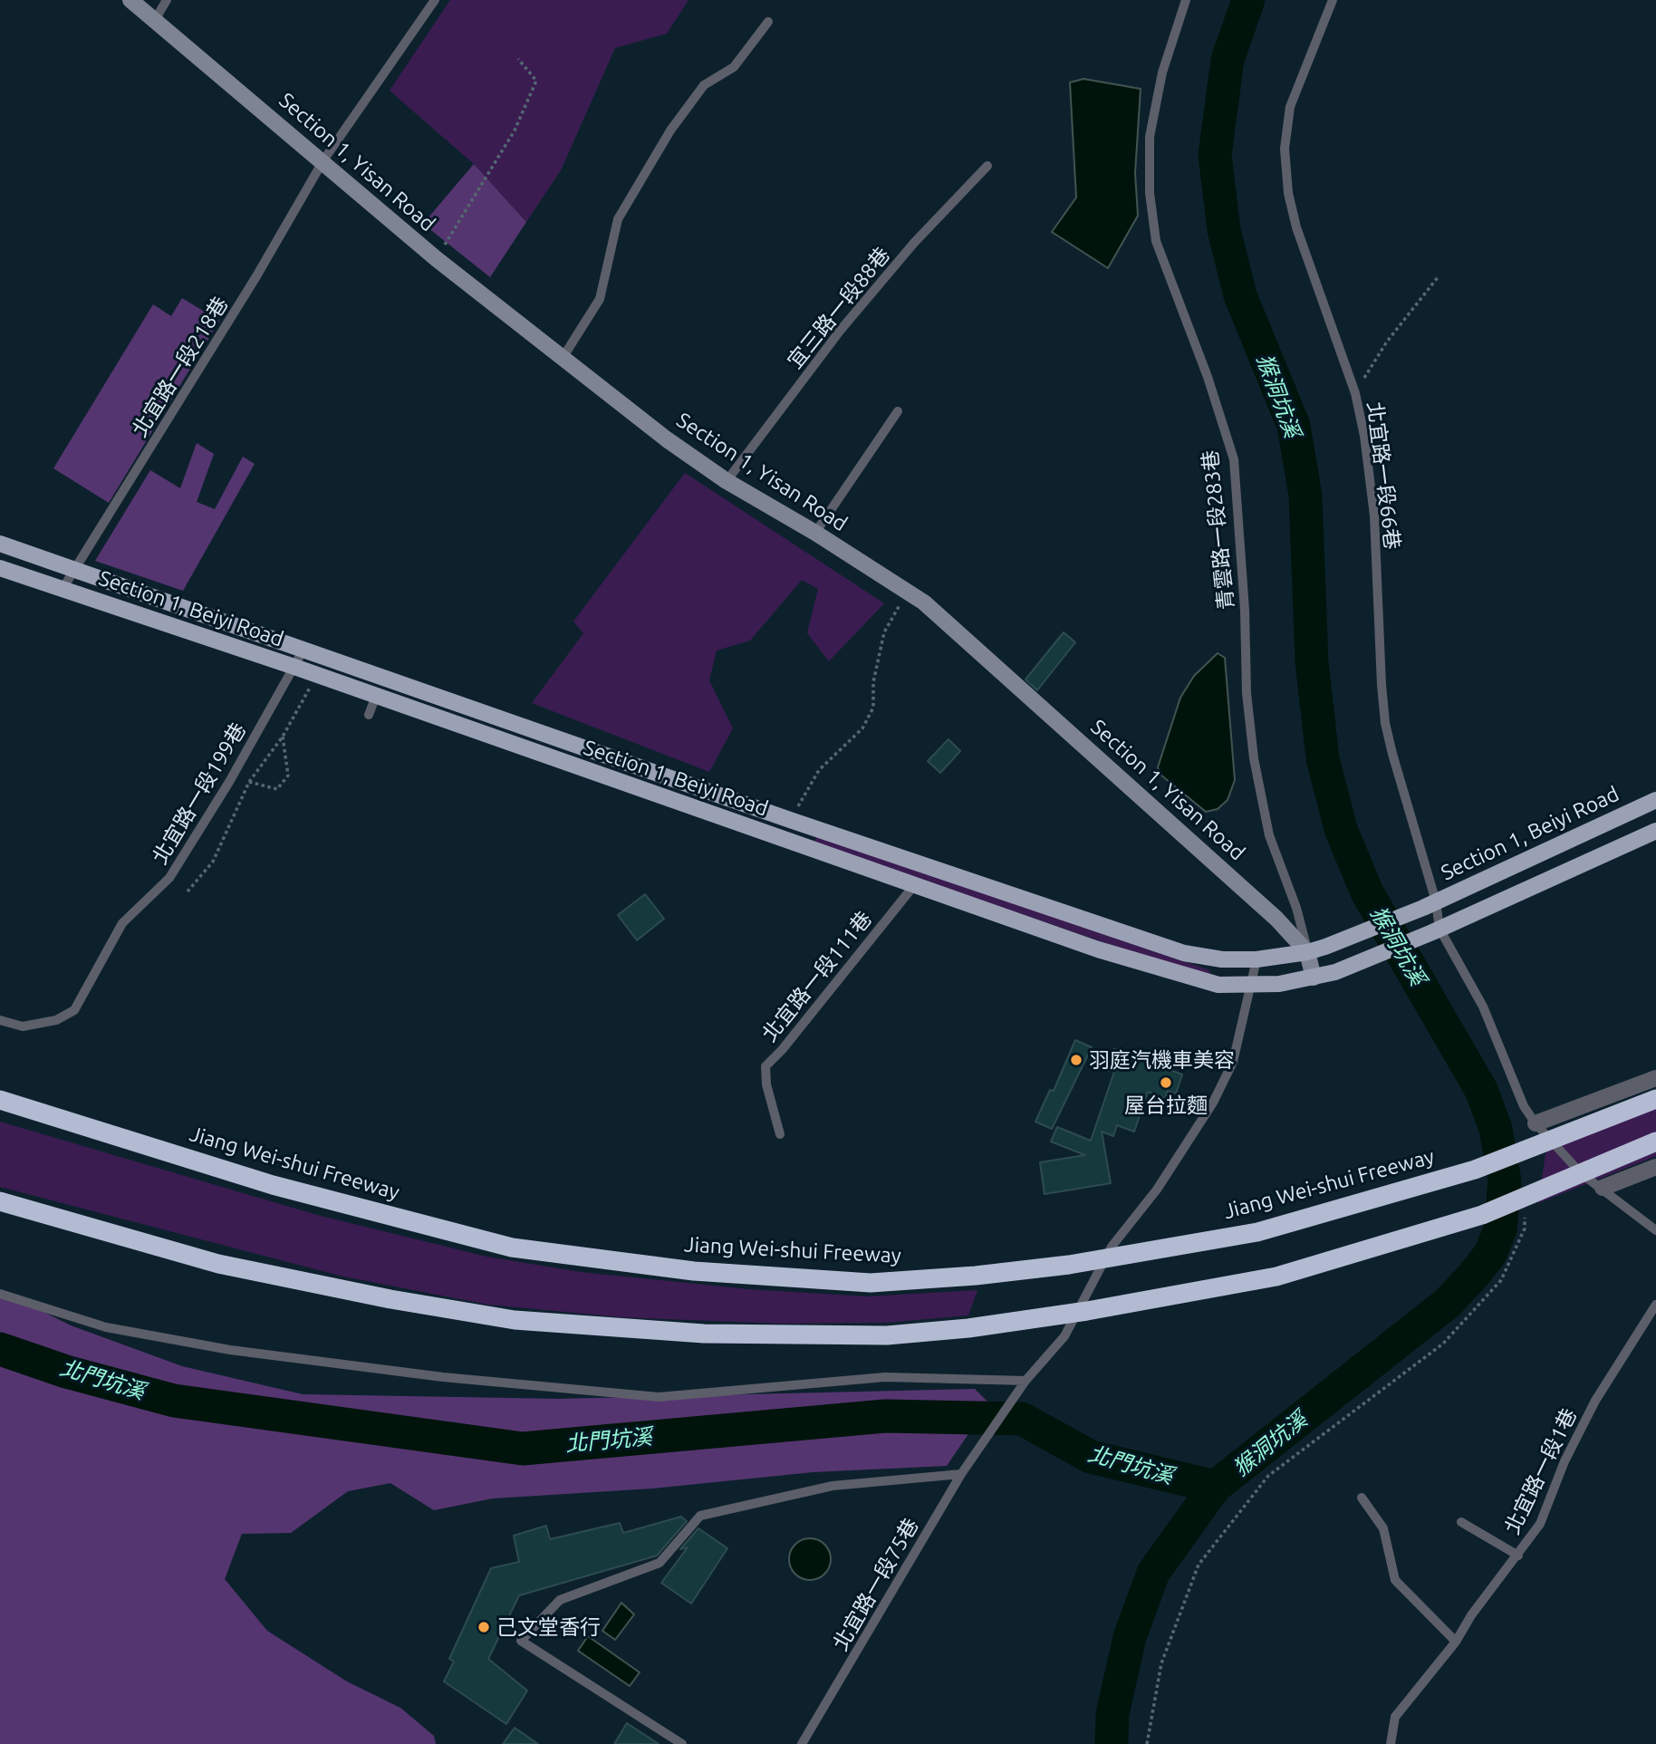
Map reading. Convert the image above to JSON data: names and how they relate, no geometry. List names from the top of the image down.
{
  "streets": {
    "highway": ["Jiang Wei-shui Freeway"],
    "main road": ["Section 1, Beiyi Road"],
    "street": ["Section 1, Yisan Road"],
    "lane": [
      "宜三路一段88巷",
      "北宜路一段218巷",
      "北宜路一段66巷",
      "青雲路一段283巷",
      "北宜路一段199巷",
      "北宜路一段111巷",
      "北宜路一段1巷",
      "北宜路一段75巷"
    ]
  },
  "crossings": [
    ["Section 1, Yisan Road", "宜三路一段88巷"],
    ["Section 1, Yisan Road", "北宜路一段218巷"],
    ["Section 1, Yisan Road", "青雲路一段283巷"],
    ["Section 1, Yisan Road", "Section 1, Beiyi Road"],
    ["北宜路一段218巷", "Section 1, Beiyi Road"],
    ["北宜路一段66巷", "Section 1, Beiyi Road"],
    ["青雲路一段283巷", "Section 1, Beiyi Road"],
    ["Section 1, Beiyi Road", "北宜路一段199巷"],
    ["Section 1, Beiyi Road", "北宜路一段111巷"]
  ],
  "water": ["猴洞坑溪", "北門坑溪"],
  "places": ["羽庭汽機車美容", "屋台拉麵", "己文堂香行"]
}
